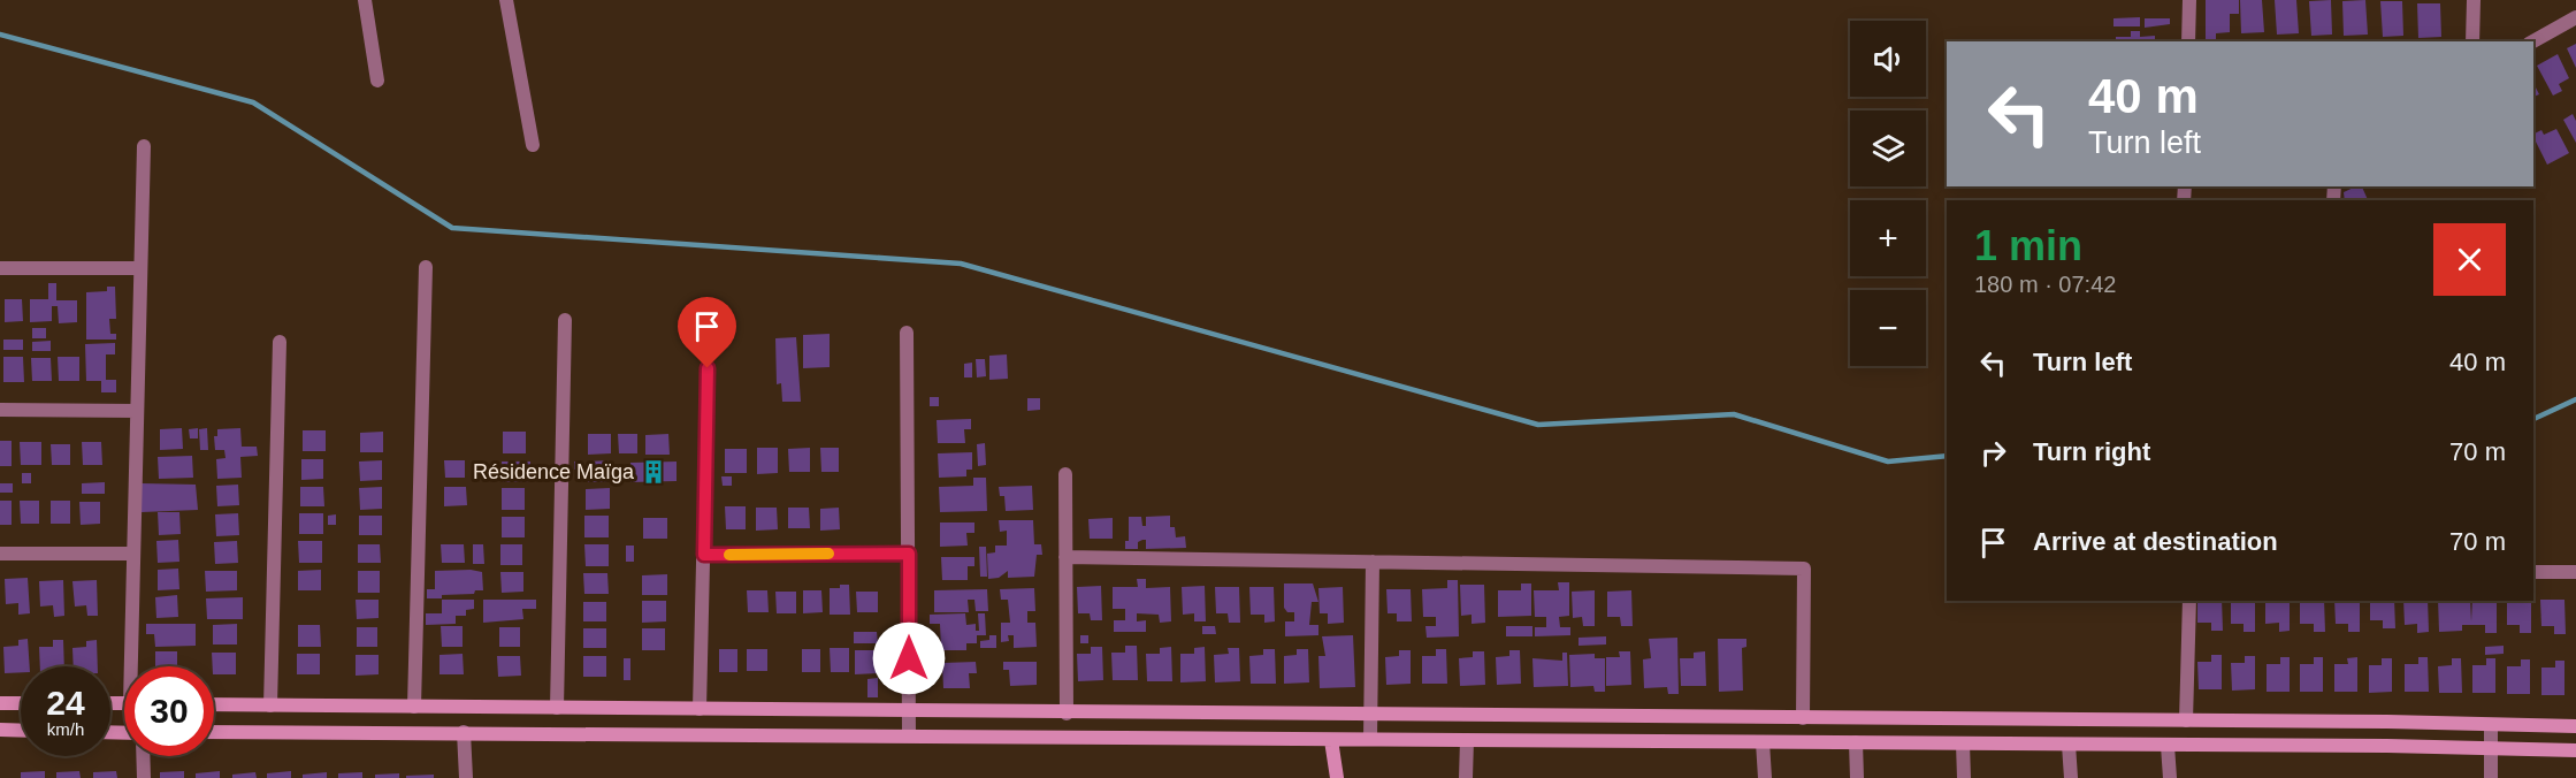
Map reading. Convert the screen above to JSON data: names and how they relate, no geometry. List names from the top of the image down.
{
  "places": {
    "building": ["Résidence Maïga"]
  },
  "page": {
    "map_buttons": ["+", "−"],
    "turn": ["40 m", "Turn left"],
    "heading": ["1 min", "180 m · 07:42"],
    "list": [
      {
        "name": "Turn left",
        "value": "40 m"
      },
      {
        "name": "Turn right",
        "value": "70 m"
      },
      {
        "name": "Arrive at destination",
        "value": "70 m"
      }
    ],
    "speed": "24 km/h",
    "limit": "30"
  }
}
